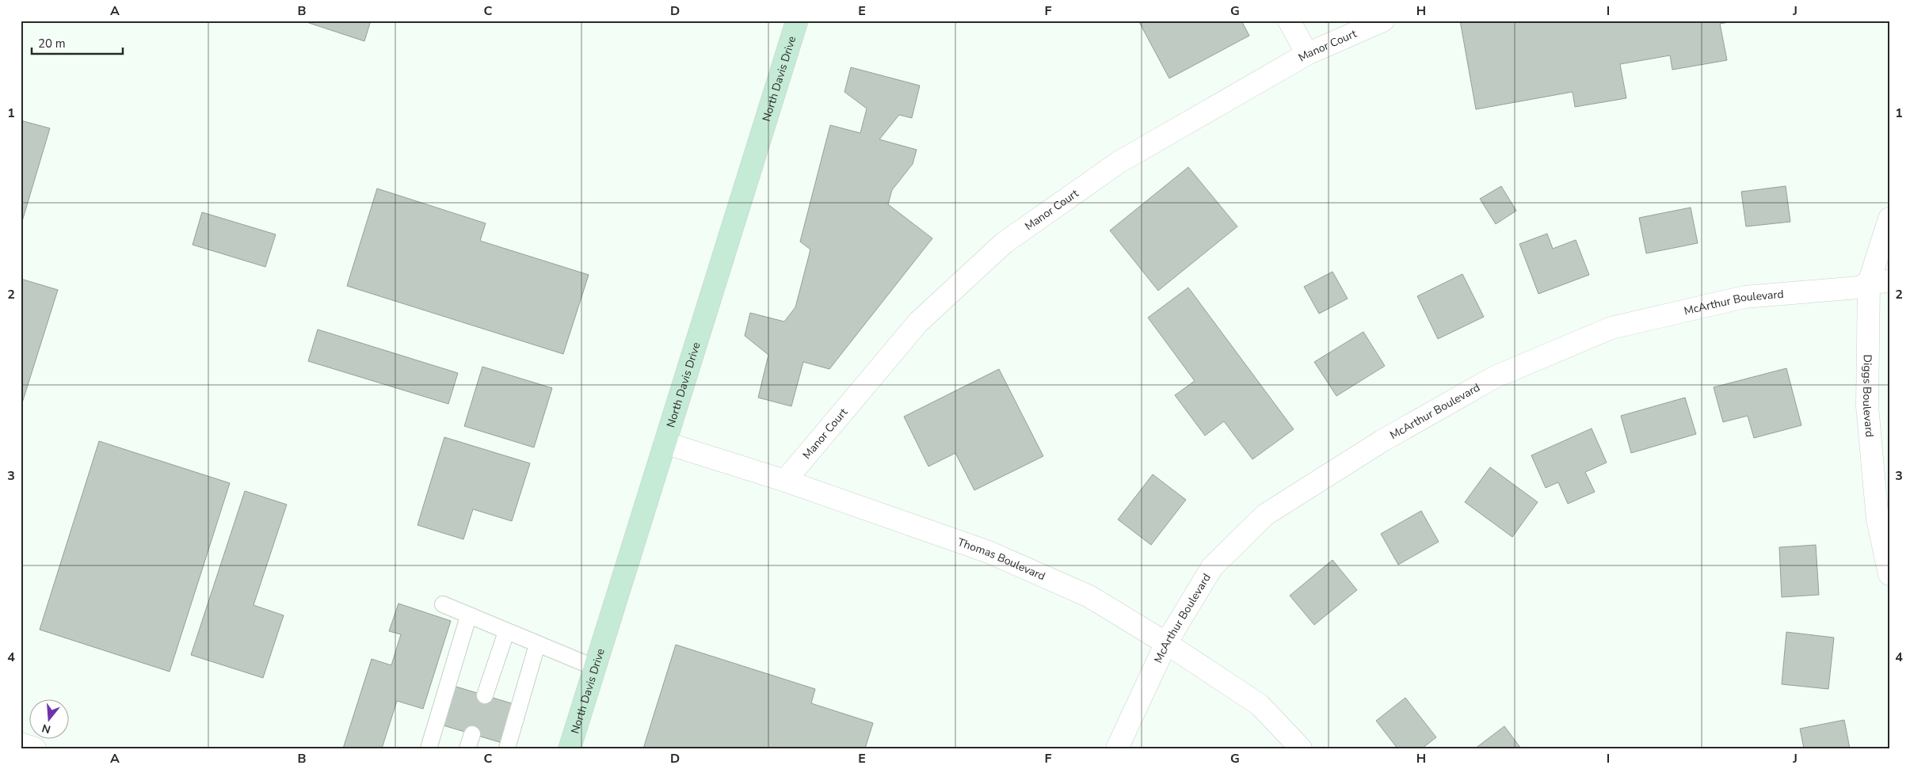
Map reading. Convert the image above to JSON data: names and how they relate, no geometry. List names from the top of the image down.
{
  "streets": {
    "main road": ["North Davis Drive"],
    "street": [
      "Manor Court",
      "McArthur Boulevard",
      "Diggs Boulevard",
      "Thomas Boulevard"
    ]
  },
  "crossings": [
    ["Manor Court", "Thomas Boulevard"],
    ["North Davis Drive", "Thomas Boulevard"],
    ["McArthur Boulevard", "Diggs Boulevard"],
    ["McArthur Boulevard", "Thomas Boulevard"]
  ],
  "scale_bar": "20 m",
  "north": "bottom",
  "grid": {
    "columns": [
      "A",
      "B",
      "C",
      "D",
      "E",
      "F",
      "G",
      "H",
      "I",
      "J"
    ],
    "rows": [
      "1",
      "2",
      "3",
      "4"
    ]
  }
}
